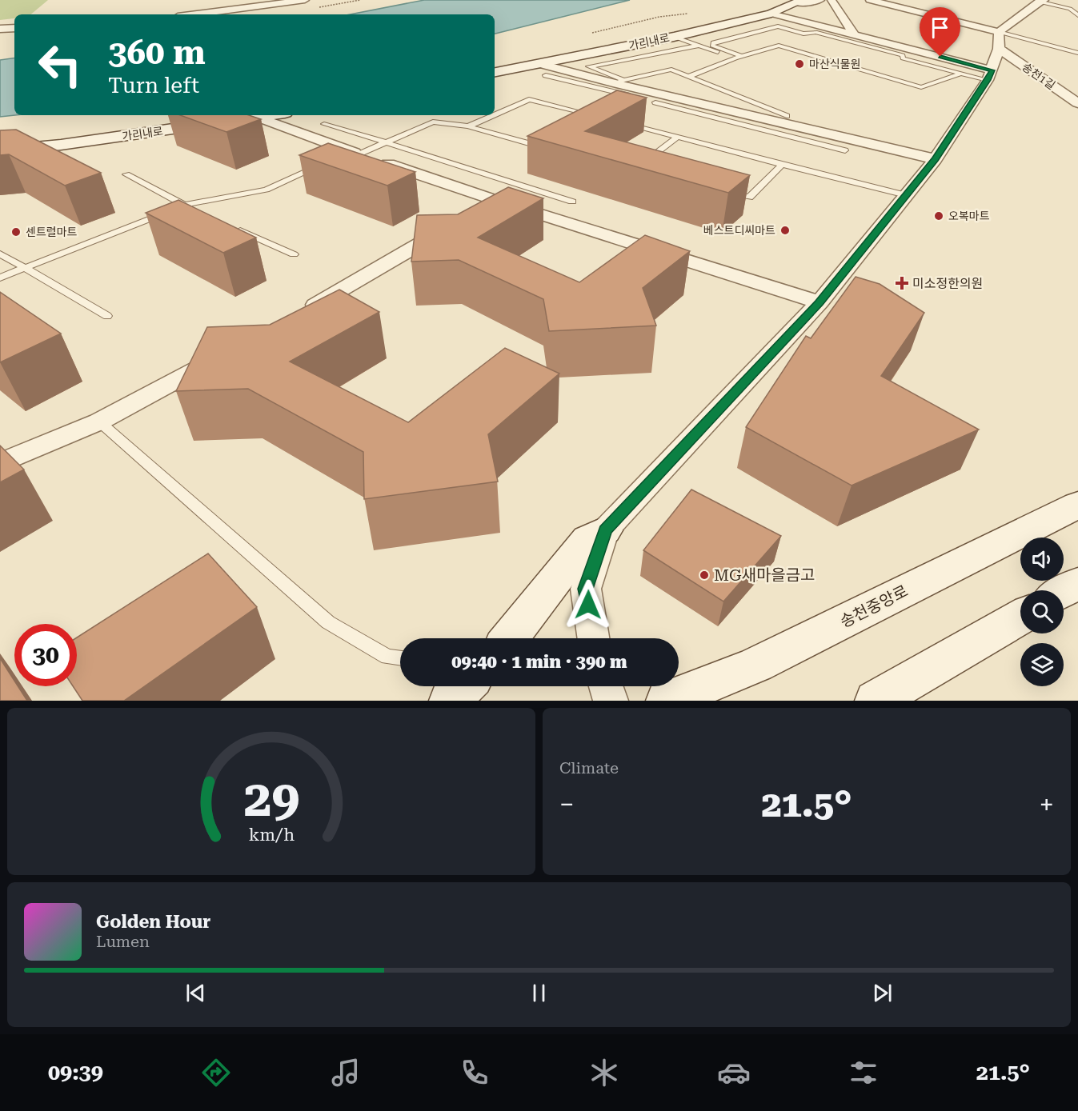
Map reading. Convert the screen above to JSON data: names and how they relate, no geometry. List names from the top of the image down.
{
  "streets": {
    "street": ["가리내로", "송천1길", "송천중앙로"]
  },
  "places": {
    "other": [
      "마산식물원",
      "오복마트",
      "베스트디씨마트",
      "센트럴마트",
      "MG새마을금고"
    ],
    "health": ["미소정한의원"]
  },
  "page": {
    "turn": ["360 m", "Turn left"],
    "limit": "30",
    "trip": "09:40 · 1 min · 390 m",
    "tile": "Climate",
    "heat": ["−", "21.5°", "+"],
    "song": ["Golden Hour", "Lumen"],
    "tabs": ["09:39", "21.5°"],
    "gauge": ["29", "km/h"]
  }
}
